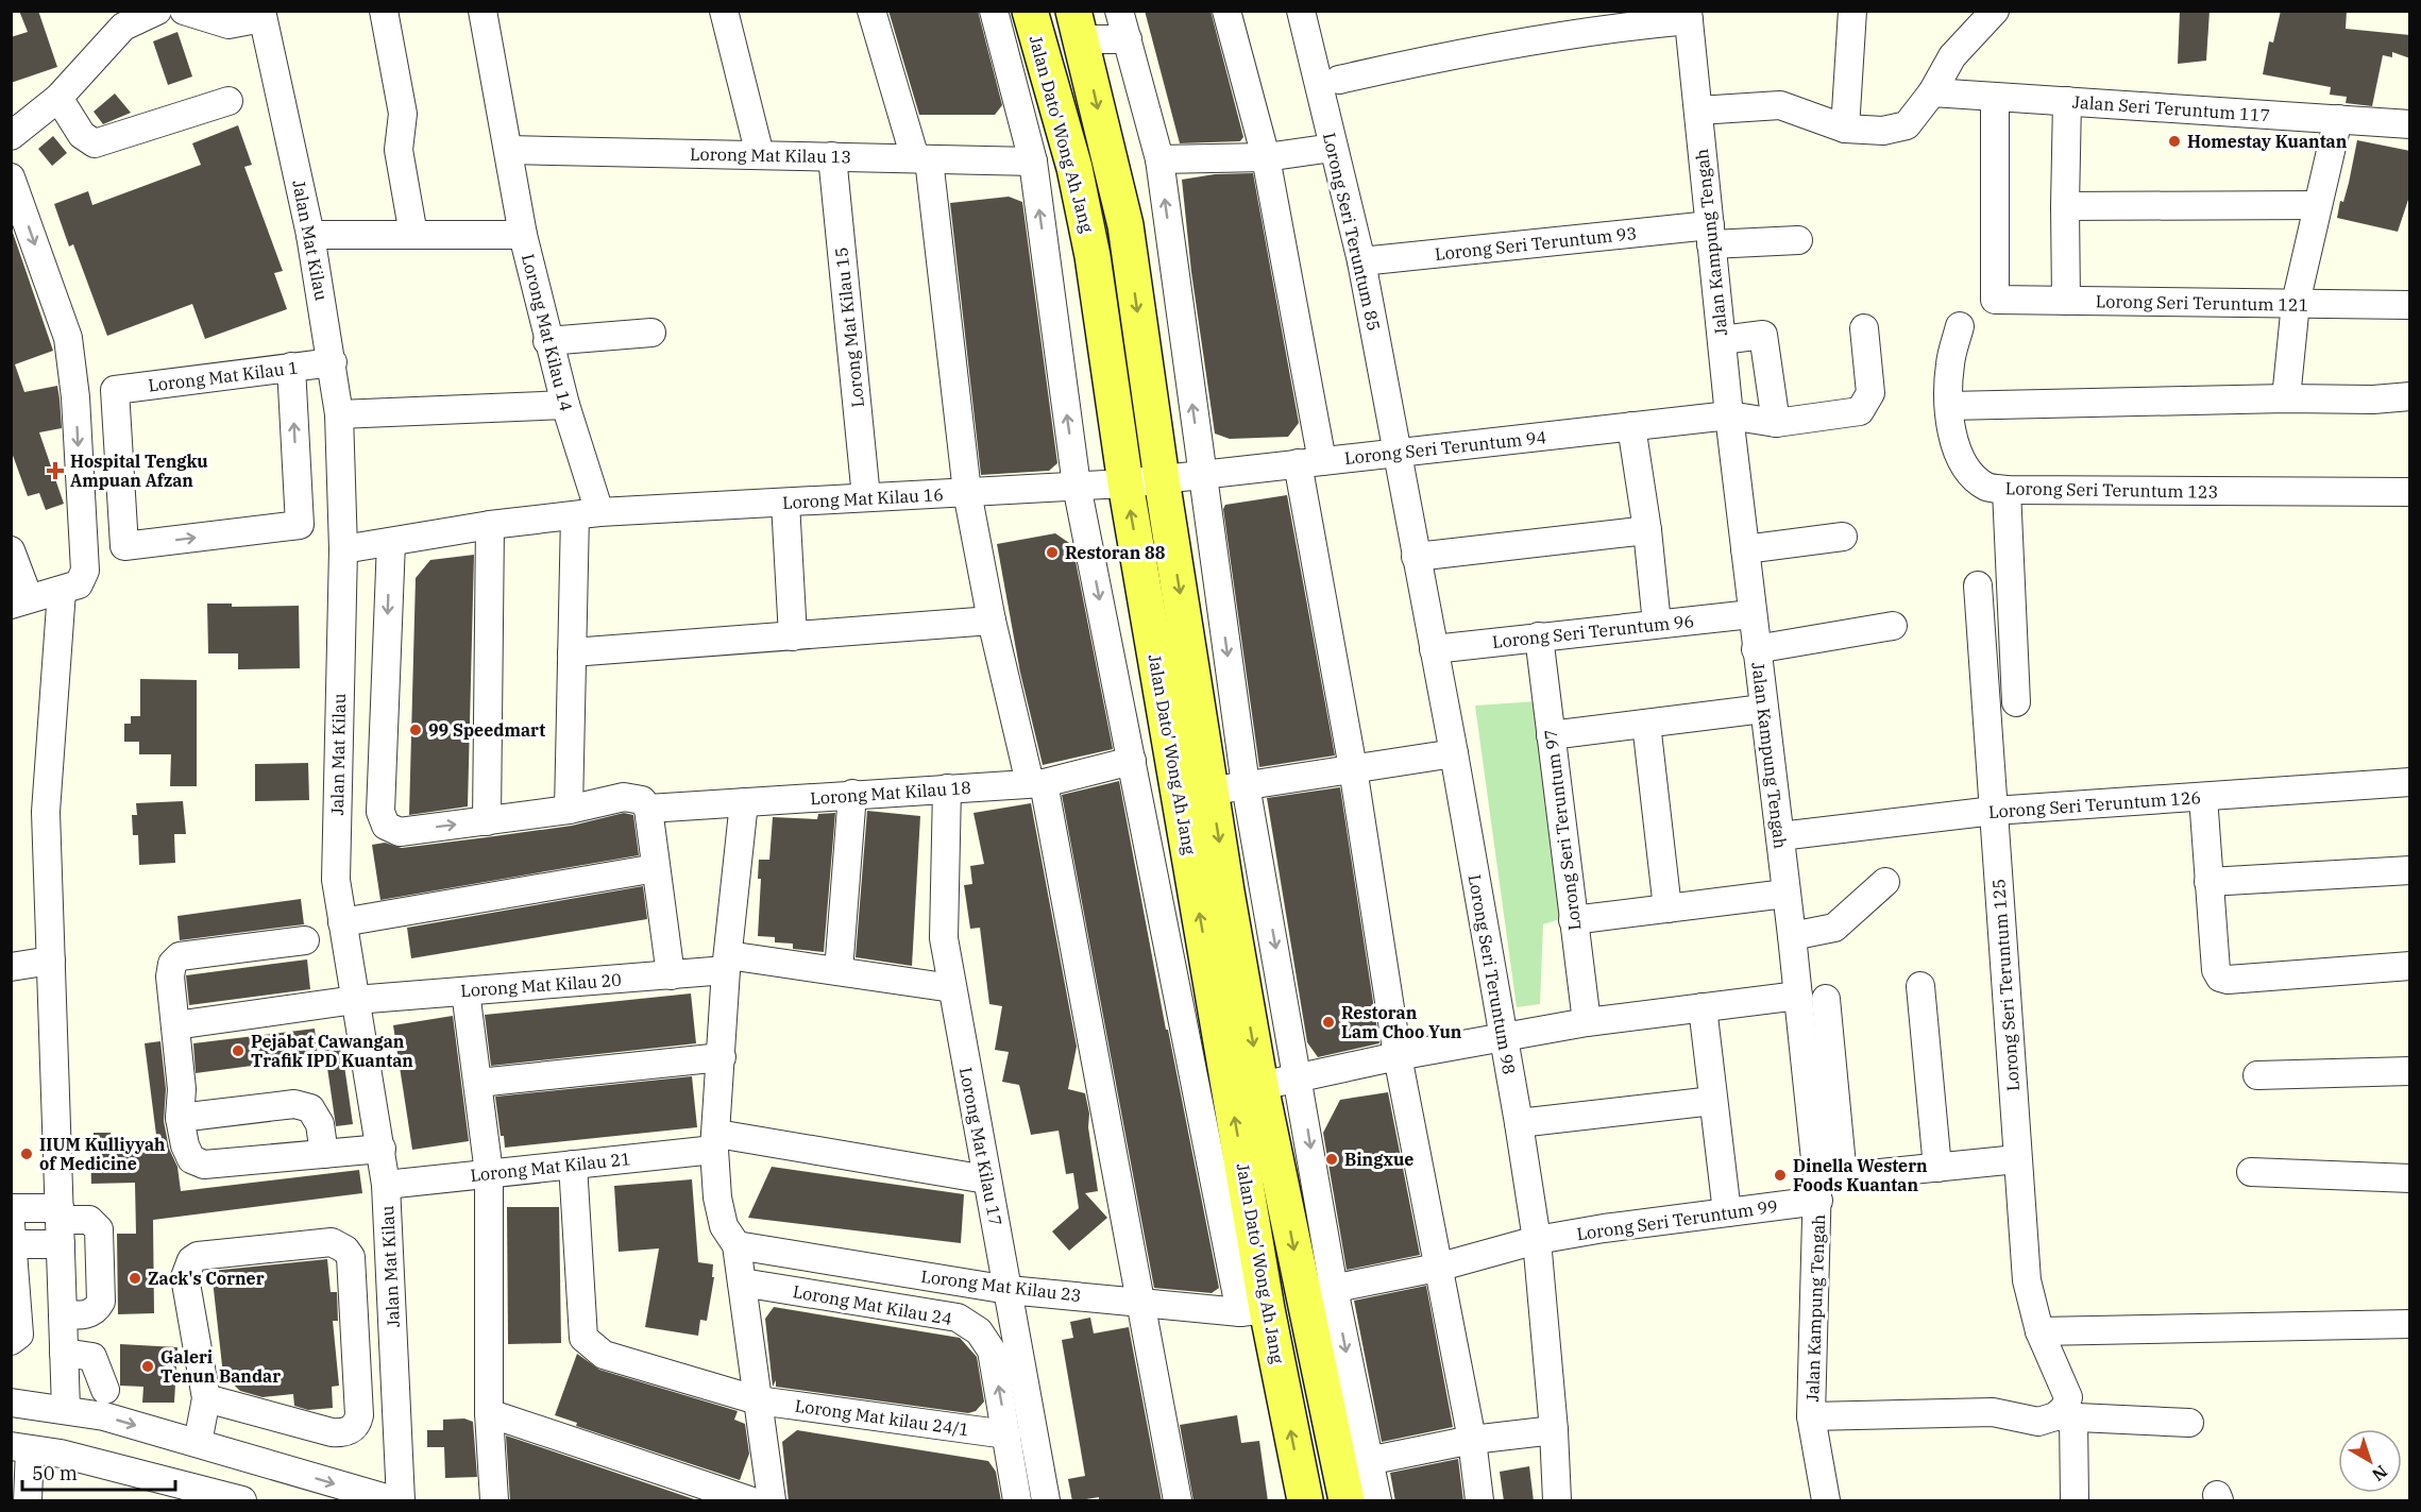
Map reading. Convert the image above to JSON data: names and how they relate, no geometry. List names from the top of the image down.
{
  "streets": {
    "main road": ["Jalan Dato' Wong Ah Jang"],
    "street": [
      "Jalan Seri Teruntum 117",
      "Lorong Mat Kilau 13",
      "Lorong Seri Teruntum 85",
      "Jalan Mat Kilau",
      "Jalan Kampung Tengah",
      "Lorong Seri Teruntum 93",
      "Lorong Seri Teruntum 121",
      "Lorong Mat Kilau 15",
      "Lorong Mat Kilau 14",
      "Lorong Mat Kilau 1",
      "Lorong Seri Teruntum 94",
      "Lorong Seri Teruntum 123",
      "Lorong Mat Kilau 16",
      "Lorong Seri Teruntum 96",
      "Lorong Mat Kilau 18",
      "Lorong Seri Teruntum 126",
      "Lorong Seri Teruntum 97",
      "Lorong Seri Teruntum 98",
      "Lorong Mat Kilau 20",
      "Lorong Seri Teruntum 125",
      "Lorong Mat Kilau 17",
      "Lorong Mat Kilau 21",
      "Lorong Seri Teruntum 99",
      "Lorong Mat Kilau 23",
      "Lorong Mat Kilau 24",
      "Lorong Mat kilau 24/1"
    ]
  },
  "crossings": [
    ["Jalan Seri Teruntum 117", "Lorong Seri Teruntum 121"],
    ["Jalan Dato' Wong Ah Jang", "Lorong Seri Teruntum 94"],
    ["Jalan Dato' Wong Ah Jang", "Lorong Mat Kilau 16"],
    ["Jalan Dato' Wong Ah Jang", "Lorong Seri Teruntum 99"],
    ["Jalan Dato' Wong Ah Jang", "Lorong Mat Kilau 23"],
    ["Lorong Mat Kilau 13", "Lorong Mat Kilau 15"],
    ["Lorong Mat Kilau 13", "Lorong Mat Kilau 14"],
    ["Lorong Seri Teruntum 85", "Lorong Seri Teruntum 93"],
    ["Lorong Seri Teruntum 85", "Lorong Seri Teruntum 94"],
    ["Lorong Seri Teruntum 85", "Lorong Seri Teruntum 98"],
    ["Jalan Mat Kilau", "Lorong Mat Kilau 1"],
    ["Jalan Mat Kilau", "Lorong Mat Kilau 16"],
    ["Jalan Mat Kilau", "Lorong Mat Kilau 20"],
    ["Jalan Mat Kilau", "Lorong Mat Kilau 21"],
    ["Jalan Kampung Tengah", "Lorong Seri Teruntum 93"],
    ["Jalan Kampung Tengah", "Lorong Seri Teruntum 94"],
    ["Jalan Kampung Tengah", "Lorong Seri Teruntum 96"],
    ["Jalan Kampung Tengah", "Lorong Seri Teruntum 126"],
    ["Jalan Kampung Tengah", "Lorong Seri Teruntum 99"],
    ["Lorong Mat Kilau 15", "Lorong Mat Kilau 16"],
    ["Lorong Mat Kilau 14", "Lorong Mat Kilau 16"],
    ["Lorong Seri Teruntum 94", "Lorong Mat Kilau 16"],
    ["Lorong Seri Teruntum 94", "Lorong Seri Teruntum 98"],
    ["Lorong Seri Teruntum 96", "Lorong Seri Teruntum 97"],
    ["Lorong Seri Teruntum 96", "Lorong Seri Teruntum 98"],
    ["Lorong Mat Kilau 18", "Lorong Mat Kilau 17"],
    ["Lorong Seri Teruntum 126", "Lorong Seri Teruntum 125"],
    ["Lorong Seri Teruntum 98", "Lorong Seri Teruntum 99"],
    ["Lorong Mat Kilau 20", "Lorong Mat Kilau 17"],
    ["Lorong Seri Teruntum 125", "Lorong Seri Teruntum 99"],
    ["Lorong Mat Kilau 17", "Lorong Mat Kilau 21"],
    ["Lorong Mat Kilau 17", "Lorong Mat Kilau 23"],
    ["Lorong Mat Kilau 21", "Lorong Mat kilau 24/1"],
    ["Lorong Mat Kilau 24", "Lorong Mat kilau 24/1"]
  ],
  "one_way": ["Lorong Mat Kilau 24"],
  "places": {
    "other": [
      "Homestay Kuantan",
      "Restoran 88",
      "99 Speedmart",
      "Restoran Lam Choo Yun",
      "Pejabat Cawangan Trafik IPD Kuantan",
      "IIUM Kulliyyah of Medicine",
      "Bingxue",
      "Dinella Western Foods Kuantan",
      "Zack's Corner",
      "Galeri Tenun Bandar"
    ],
    "health": ["Hospital Tengku Ampuan Afzan"]
  },
  "scale_bar": "50 m",
  "north": "bottom right"
}
